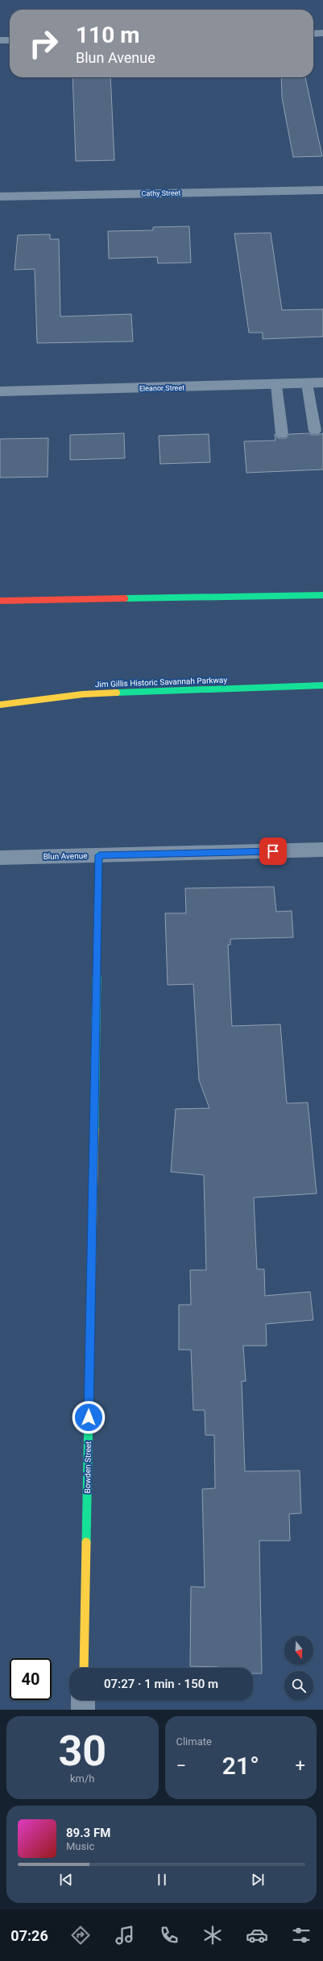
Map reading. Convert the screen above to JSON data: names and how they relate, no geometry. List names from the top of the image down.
{
  "streets": {
    "main road": ["Jim Gillis Historic Savannah Parkway", "Bowden Street"],
    "street": ["Cathy Street", "Eleanor Street", "Blun Avenue"]
  },
  "crossings": [
    ["Blun Avenue", "Bowden Street"]
  ],
  "north": "bottom",
  "page": {
    "turn": ["110 m", "Blun Avenue"],
    "limit": "40",
    "trip": "07:27 · 1 min · 150 m",
    "tile": [
      ["30", "km/h"],
      "Climate"
    ],
    "heat": ["−", "21°", "+"],
    "song": ["89.3 FM", "Music"],
    "tabs": "07:26"
  }
}
